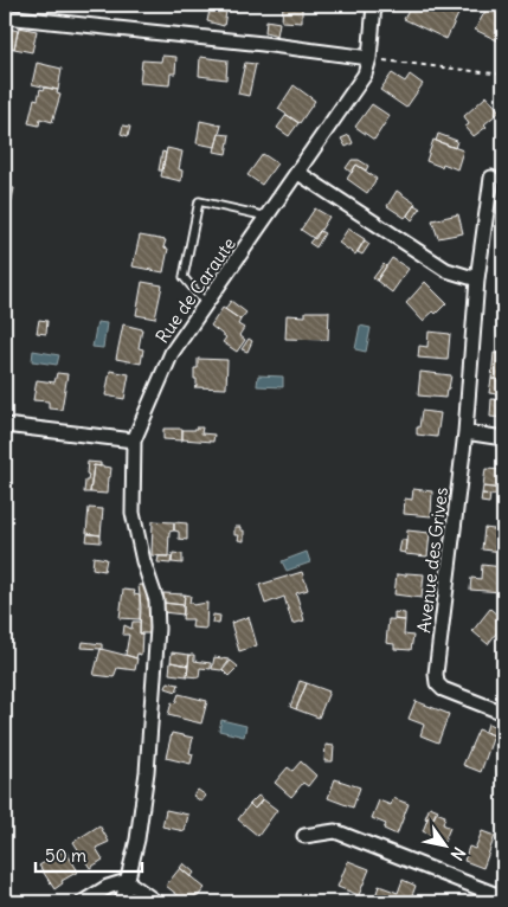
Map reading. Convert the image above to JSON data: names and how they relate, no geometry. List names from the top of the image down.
{
  "streets": {
    "street": ["Rue de Caraute", "Avenue des Grives"]
  },
  "scale_bar": "50 m",
  "north": "bottom right"
}
